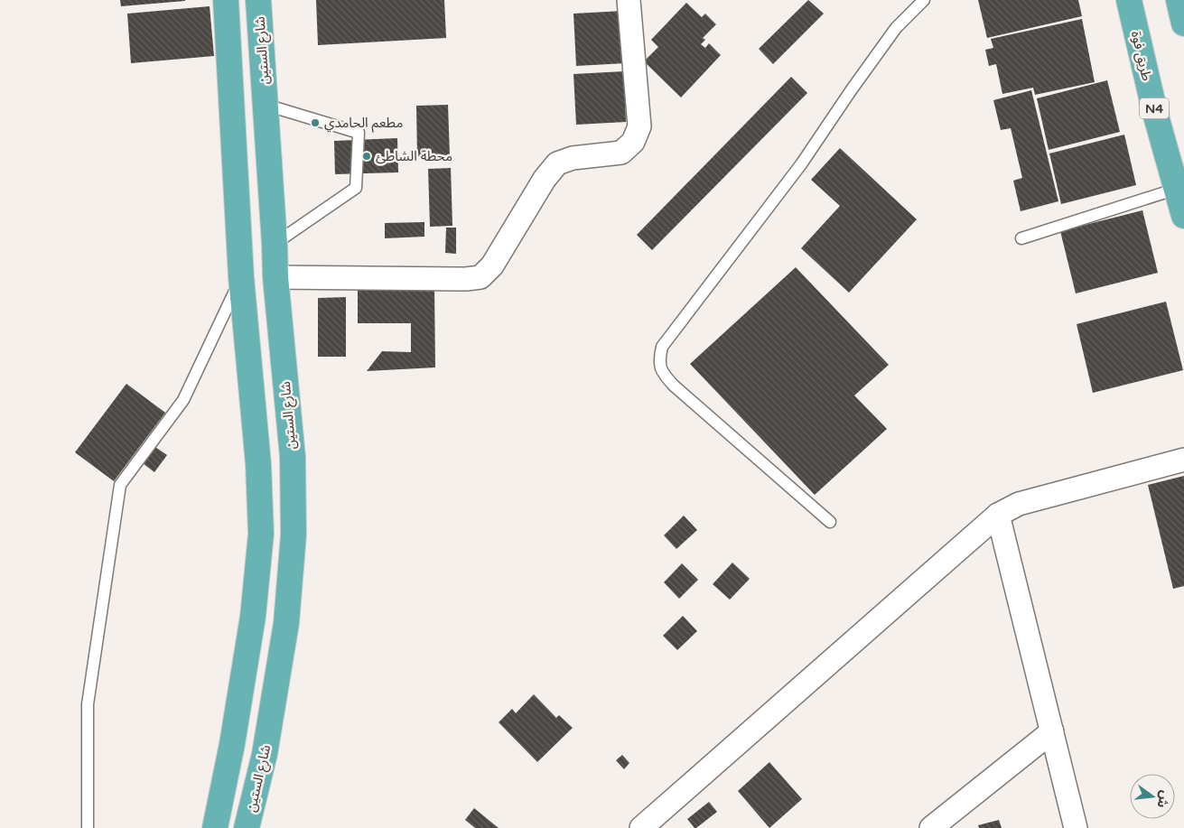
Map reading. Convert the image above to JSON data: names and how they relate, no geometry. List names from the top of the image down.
{
  "streets": {
    "highway": ["شارع الستين", "طريق فوة", "N4"]
  },
  "places": ["مطعم الحامدي", "محطة الشاطئ"],
  "north": "right"
}
